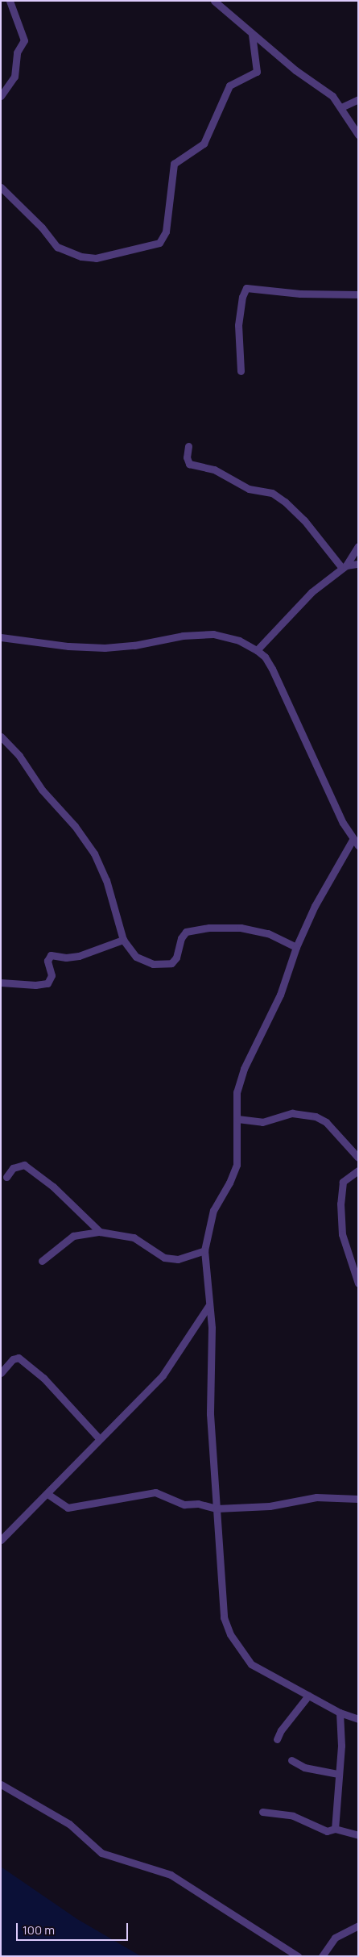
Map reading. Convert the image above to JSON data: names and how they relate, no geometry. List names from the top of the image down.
{
  "scale_bar": "100 m"
}
